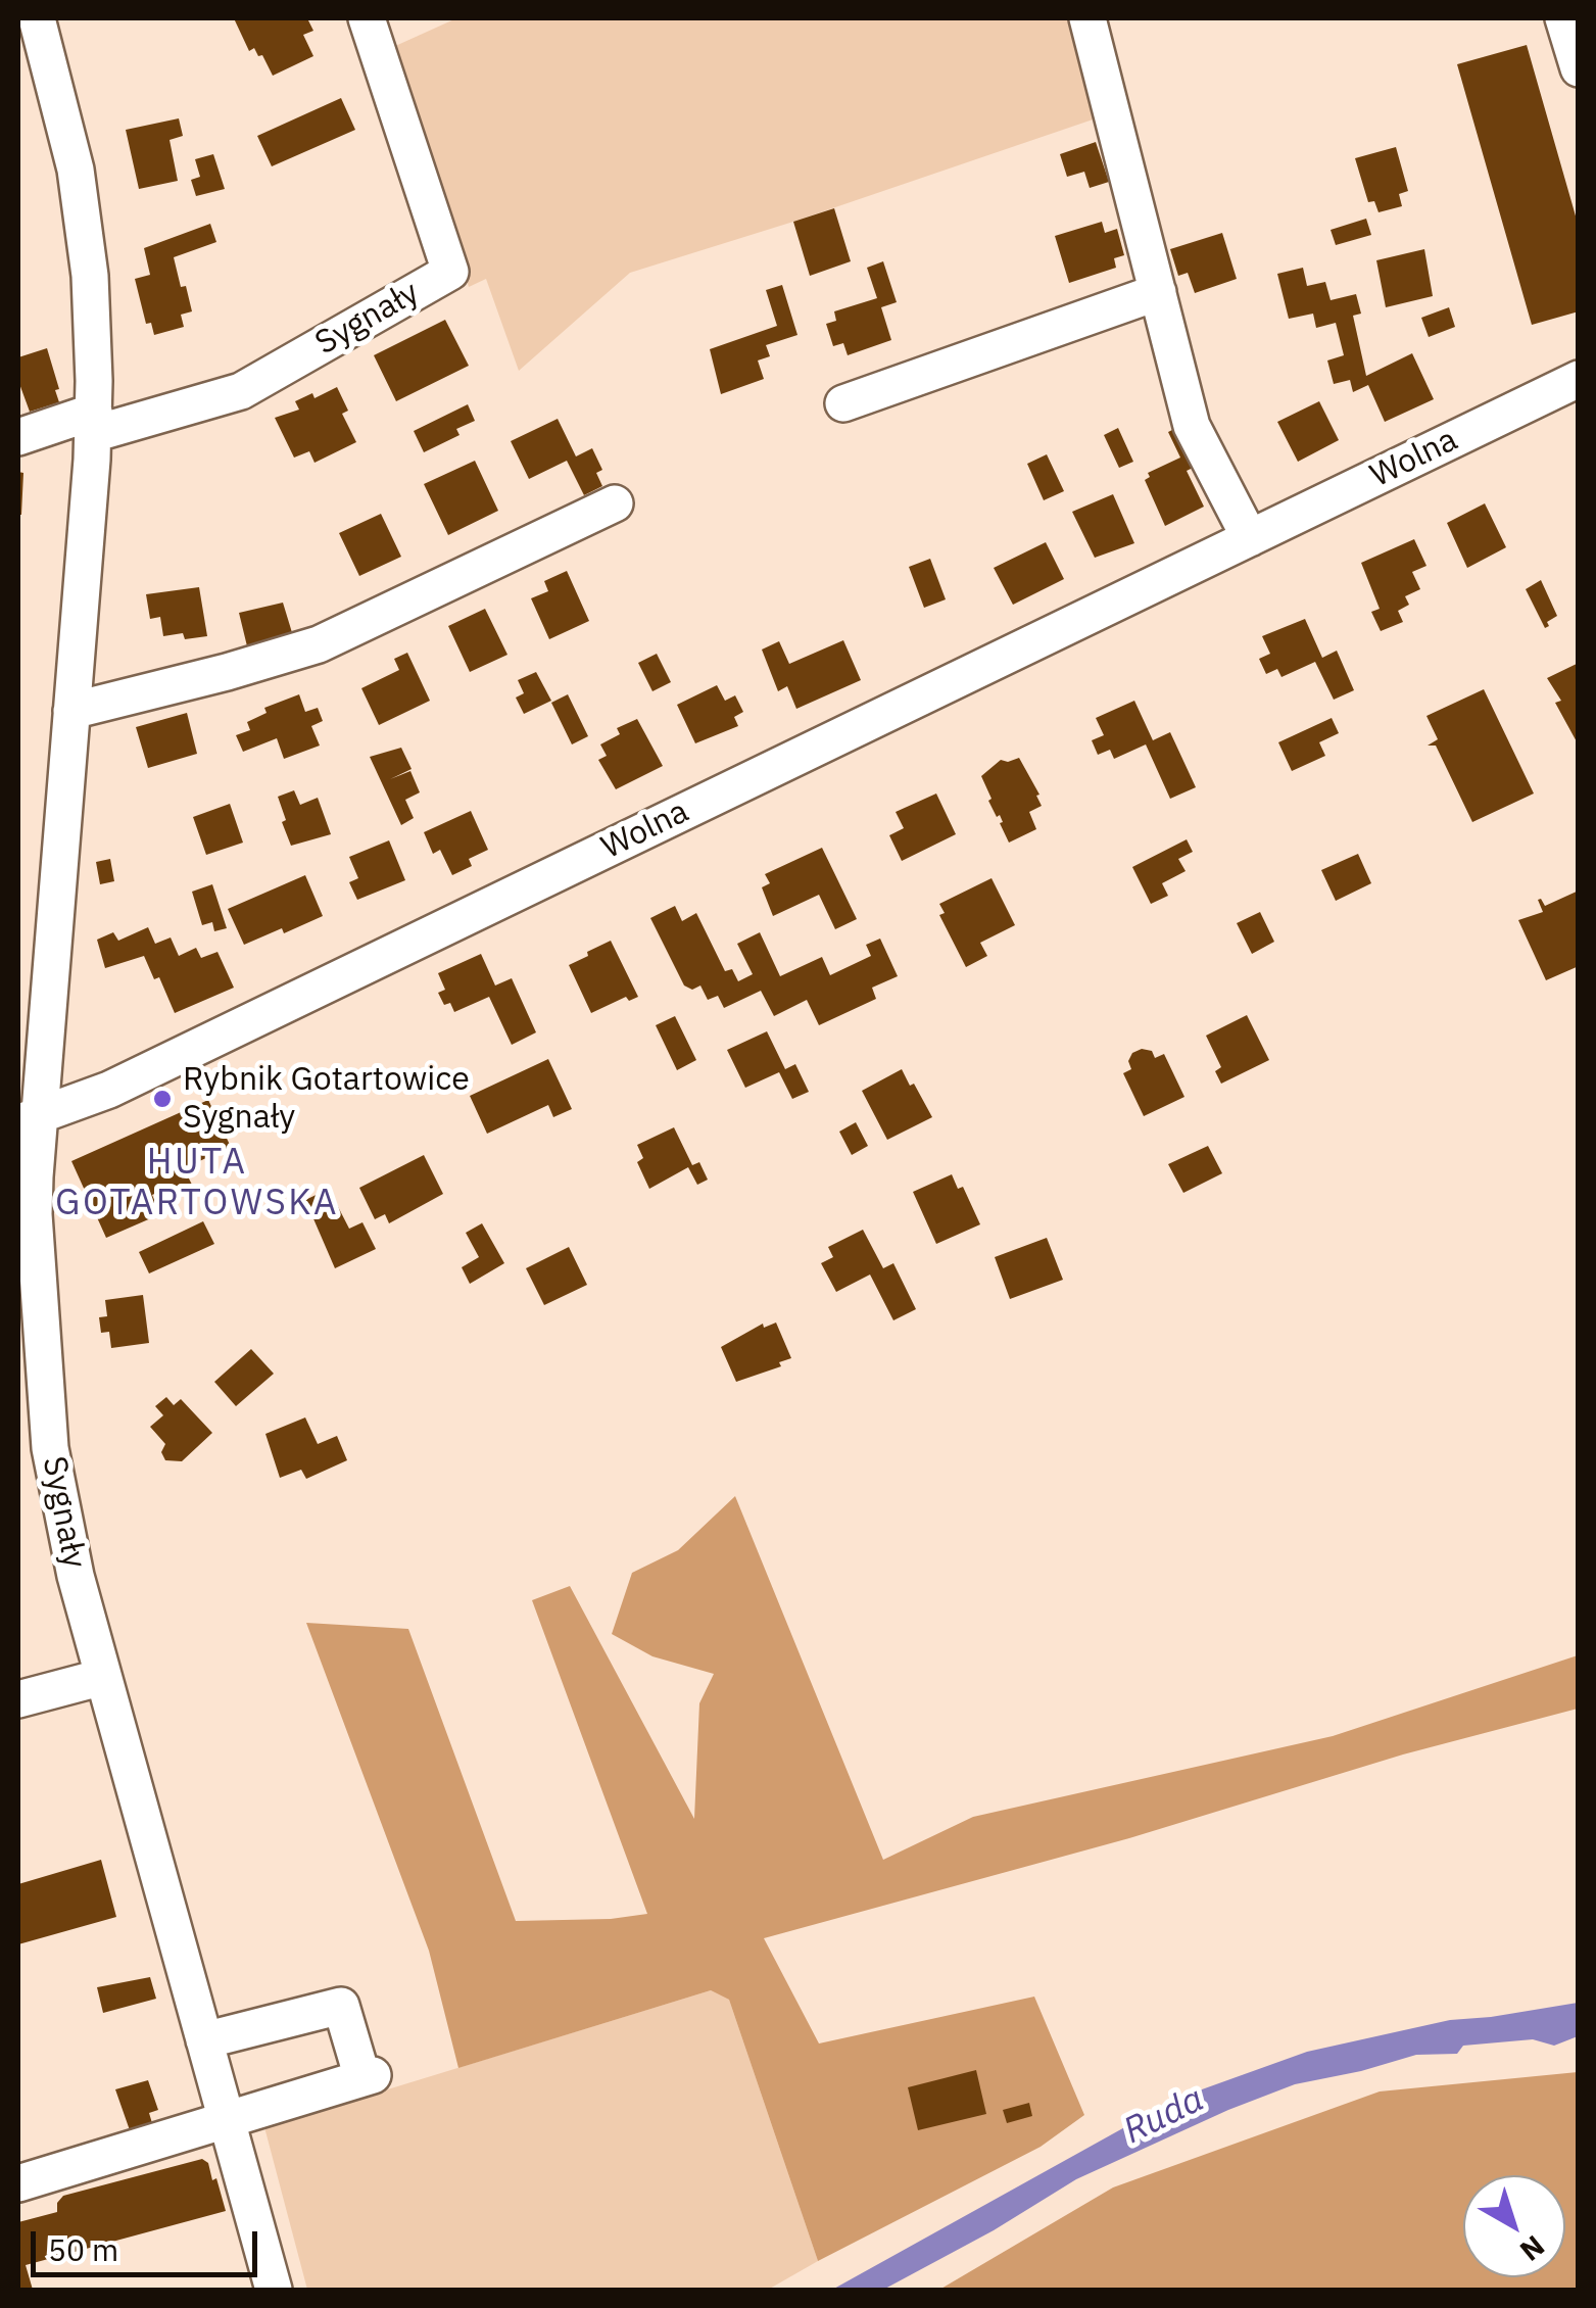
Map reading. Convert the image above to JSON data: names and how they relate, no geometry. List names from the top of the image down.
{
  "streets": {
    "street": ["Sygnały", "Wolna"]
  },
  "crossings": [
    ["Sygnały", "Wolna"]
  ],
  "districts": ["HUTA GOTARTOWSKA"],
  "water": ["Ruda"],
  "places": ["Rybnik Gotartowice Sygnały"],
  "scale_bar": "50 m",
  "north": "bottom right"
}
